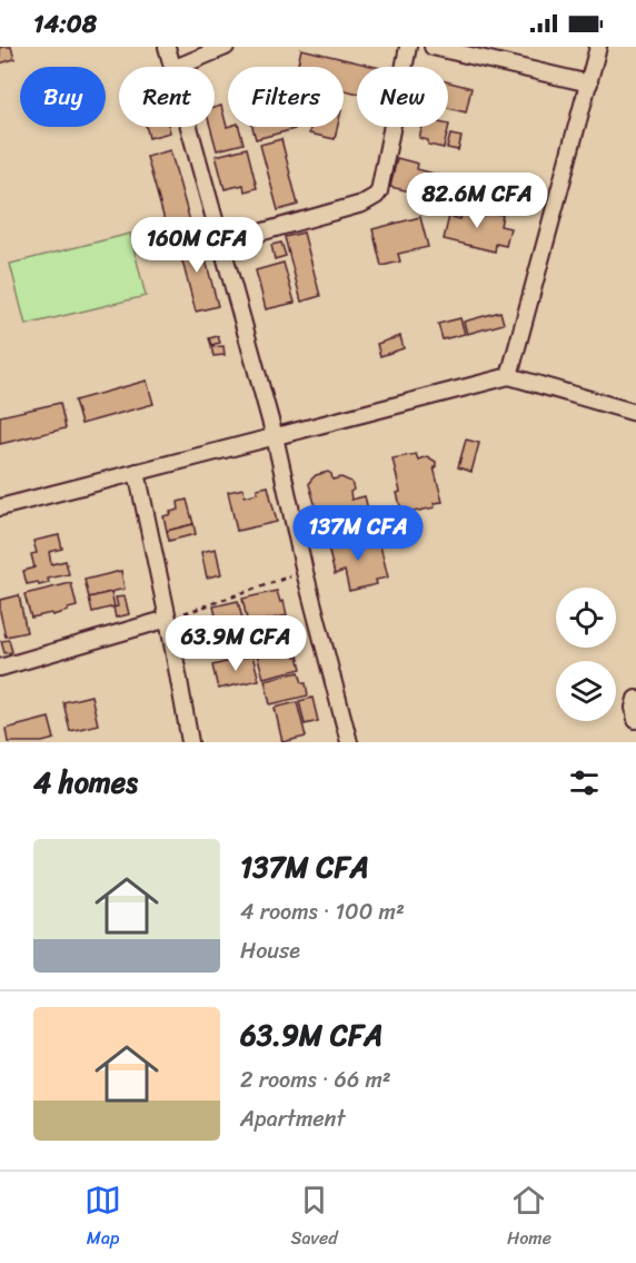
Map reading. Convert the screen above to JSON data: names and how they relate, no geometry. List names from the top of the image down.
{
  "page": {
    "status": "14:08",
    "chip": [
      "Buy",
      "Rent",
      "Filters",
      "New"
    ],
    "price": [
      "82.6M CFA",
      "160M CFA",
      "137M CFA",
      "63.9M CFA"
    ],
    "heading": "4 homes",
    "list": [
      {
        "name": "137M CFA",
        "note": "4 rooms · 100 m² · House"
      },
      {
        "name": "63.9M CFA",
        "note": "2 rooms · 66 m² · Apartment"
      }
    ],
    "tabs": ["Map", "Saved", "Home"]
  }
}
